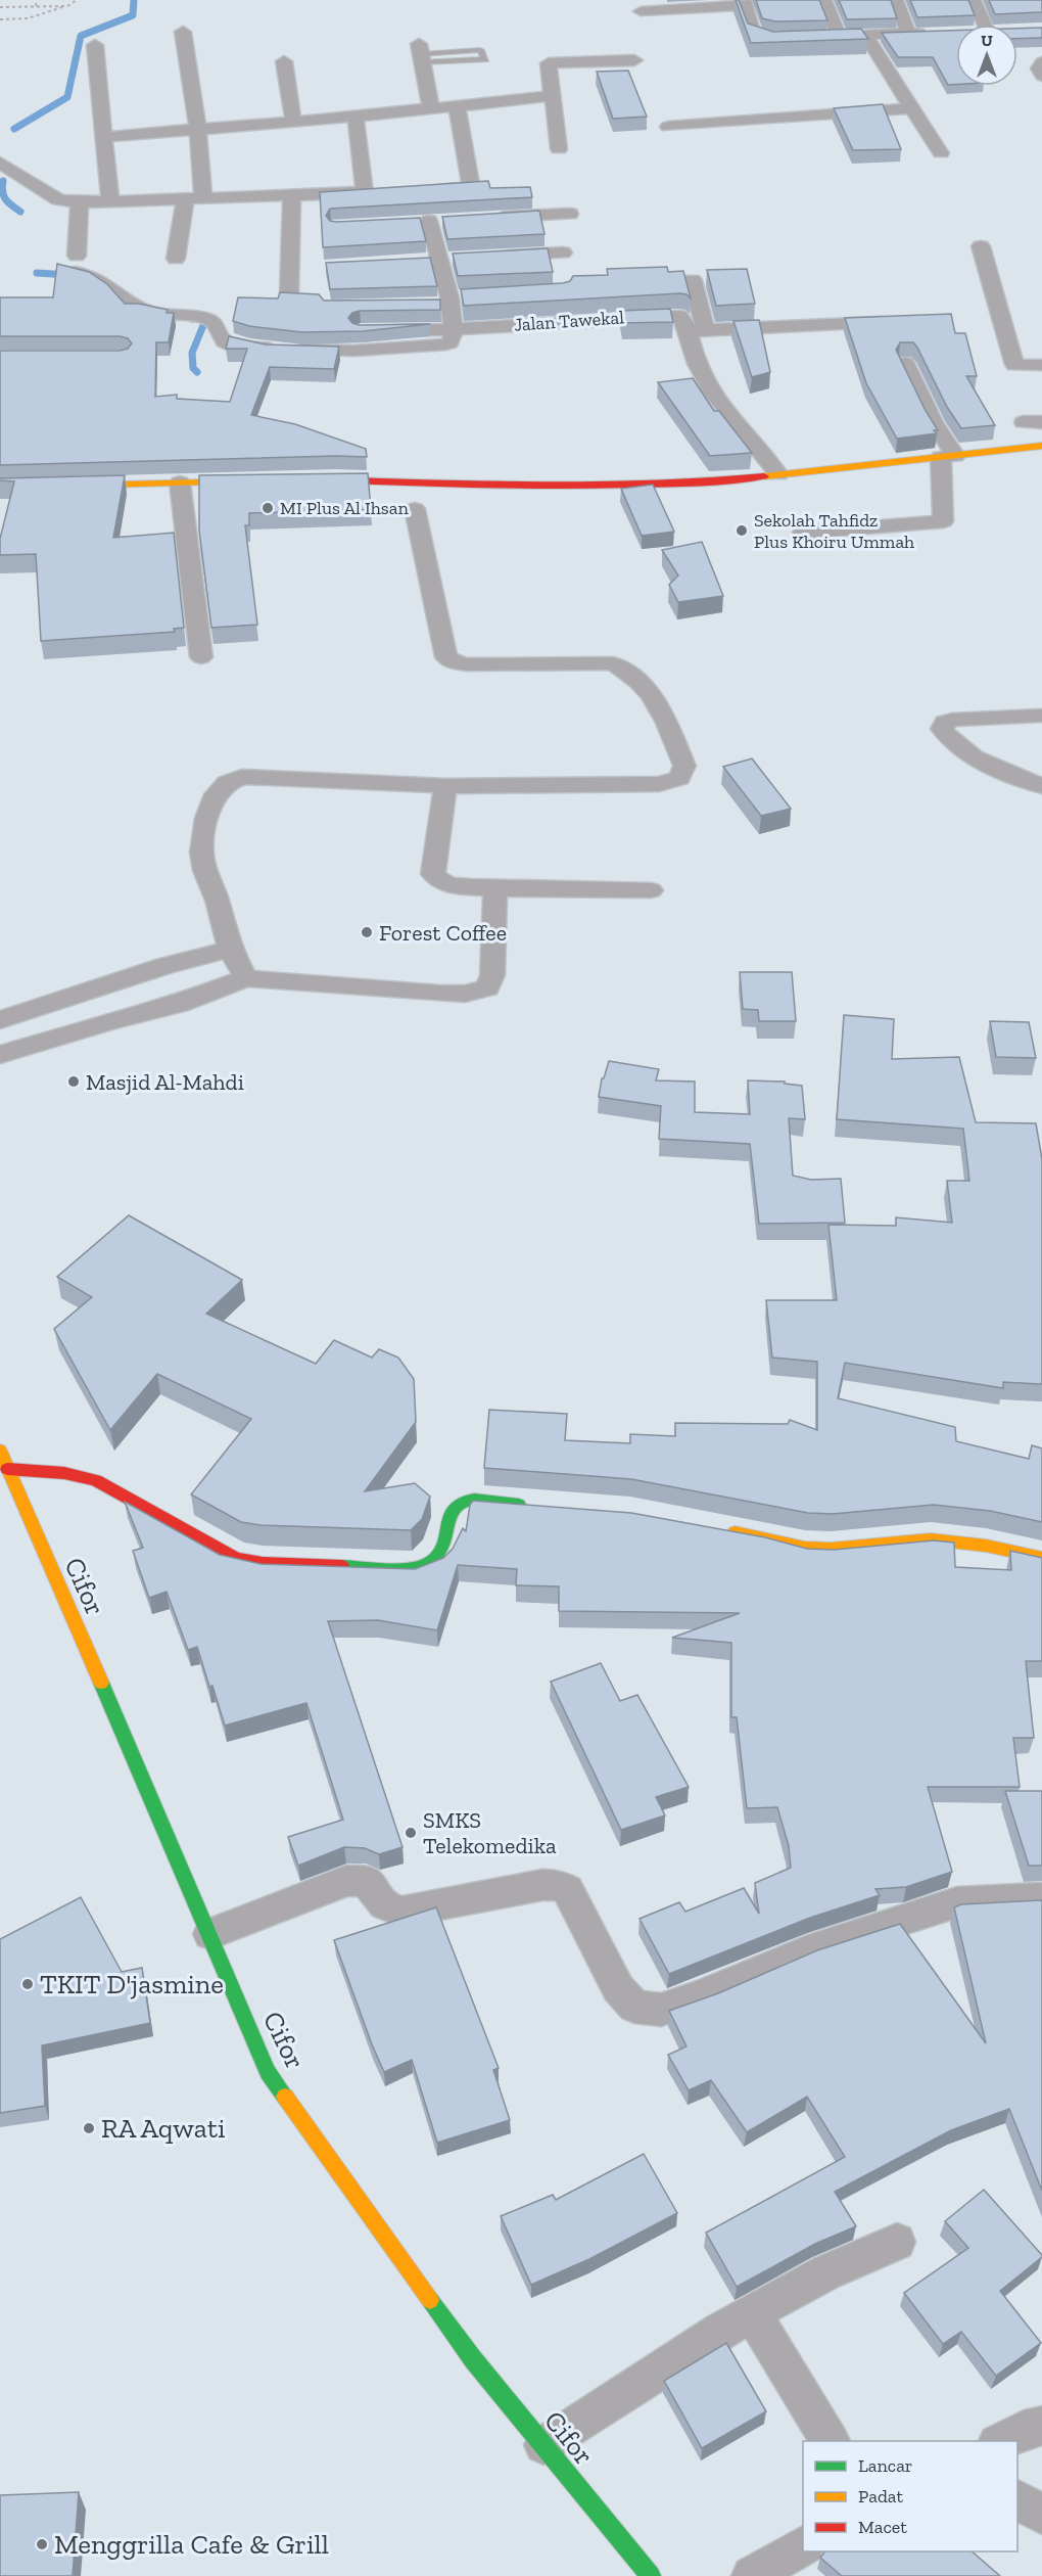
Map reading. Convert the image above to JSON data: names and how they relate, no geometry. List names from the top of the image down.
{
  "streets": {
    "street": ["Jalan Tawekal", "Cifor"]
  },
  "places": [
    "MI Plus Al Ihsan",
    "Sekolah Tahfidz Plus Khoiru Ummah",
    "Forest Coffee",
    "Masjid Al-Mahdi",
    "SMKS Telekomedika",
    "TKIT D'jasmine",
    "RA Aqwati",
    "Menggrilla Cafe & Grill"
  ],
  "legend": ["Lancar", "Padat", "Macet"],
  "north": "top"
}
